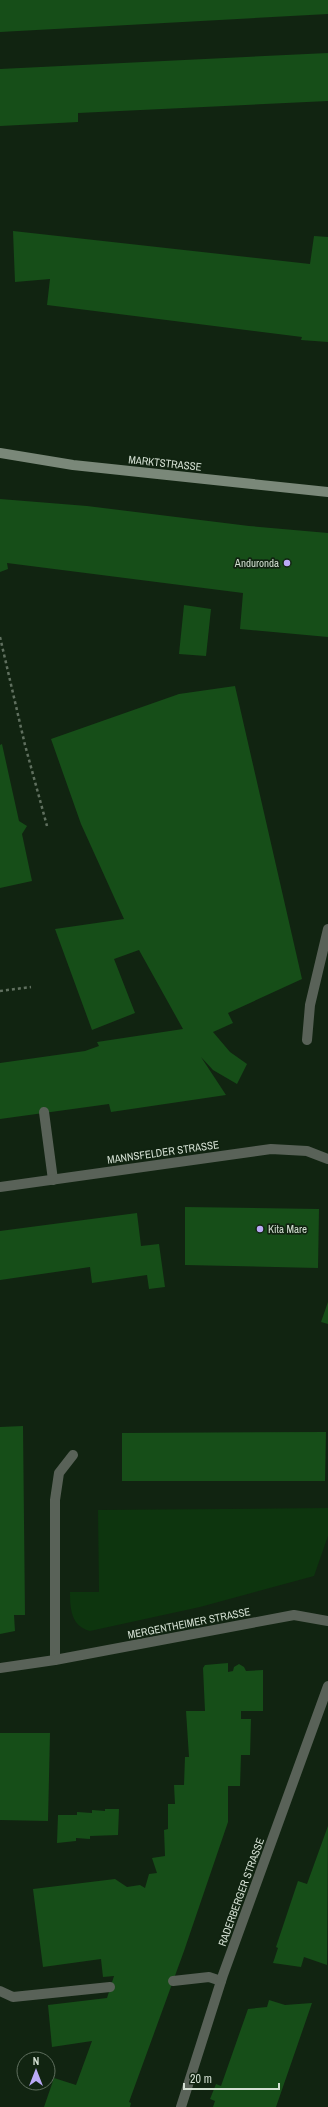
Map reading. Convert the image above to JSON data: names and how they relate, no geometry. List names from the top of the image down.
{
  "streets": {
    "main road": ["MARKTSTRASSE"],
    "street": ["MANNSFELDER STRASSE", "MERGENTHEIMER STRASSE", "RADERBERGER STRASSE"]
  },
  "places": ["Anduronda", "Kita Mare"],
  "scale_bar": "20 m",
  "north": "top"
}
